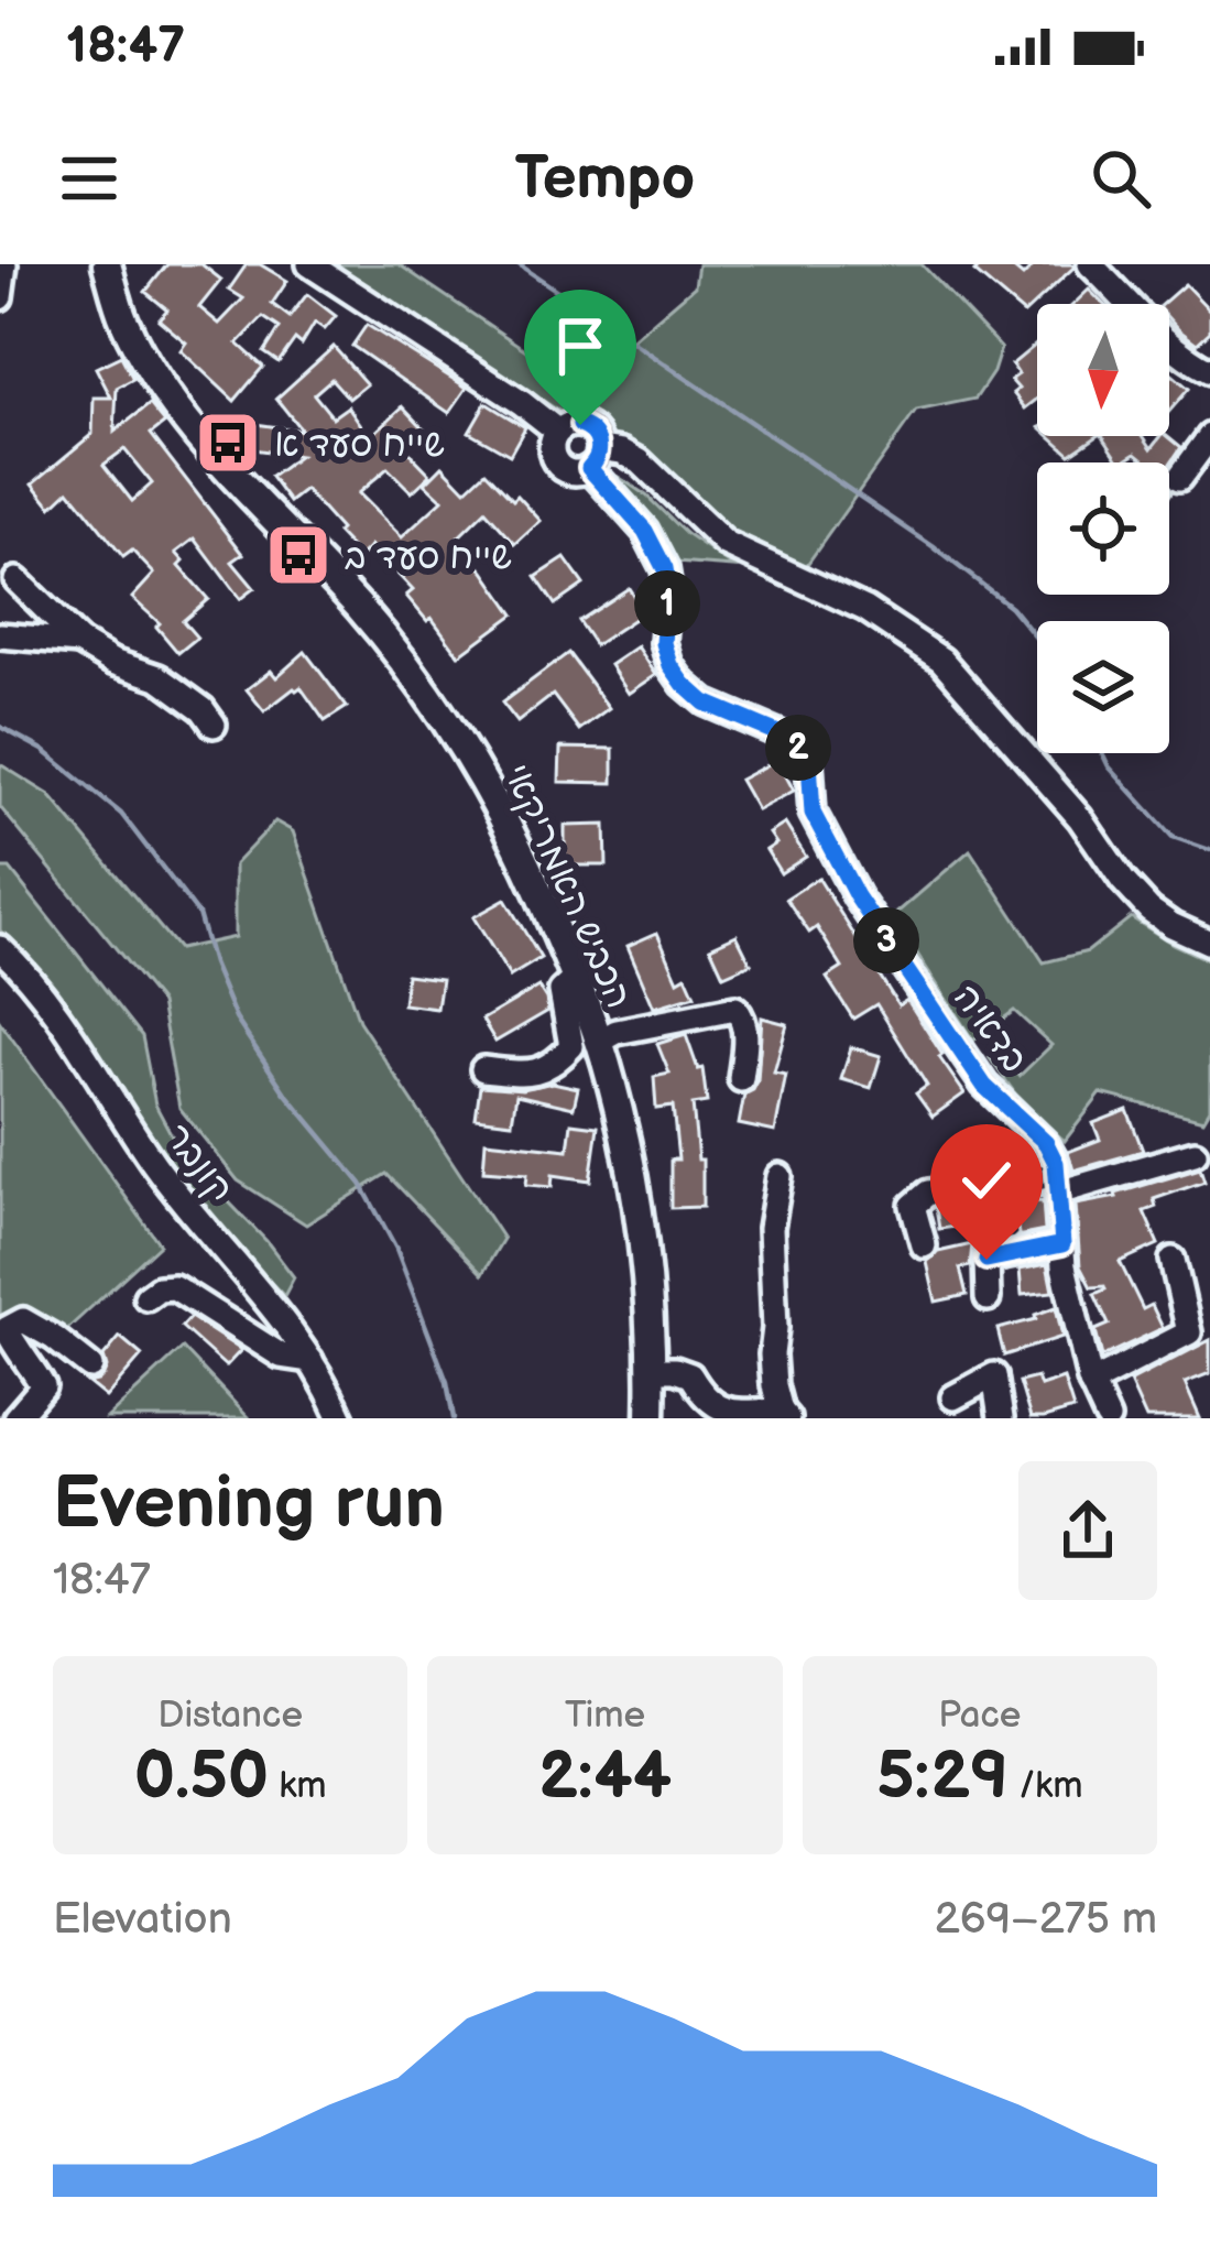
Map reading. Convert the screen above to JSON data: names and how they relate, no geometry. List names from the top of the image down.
{
  "streets": {
    "main road": ["הכביש האמריקאי"],
    "street": ["בדאיה", "קונבר"]
  },
  "places": {
    "bus stop": ["שייח סעד א", "שייח סעד ב"]
  },
  "north": "bottom",
  "page": {
    "status": "18:47",
    "header": "Tempo",
    "pins": ["1", "2", "3"],
    "heading": ["Evening run", "18:47"],
    "stats": [
      ["Distance", "0.50 km"],
      ["Time", "2:44"],
      ["Pace", "5:29 /km"]
    ],
    "chart": ["Elevation", "269–275 m"]
  }
}
